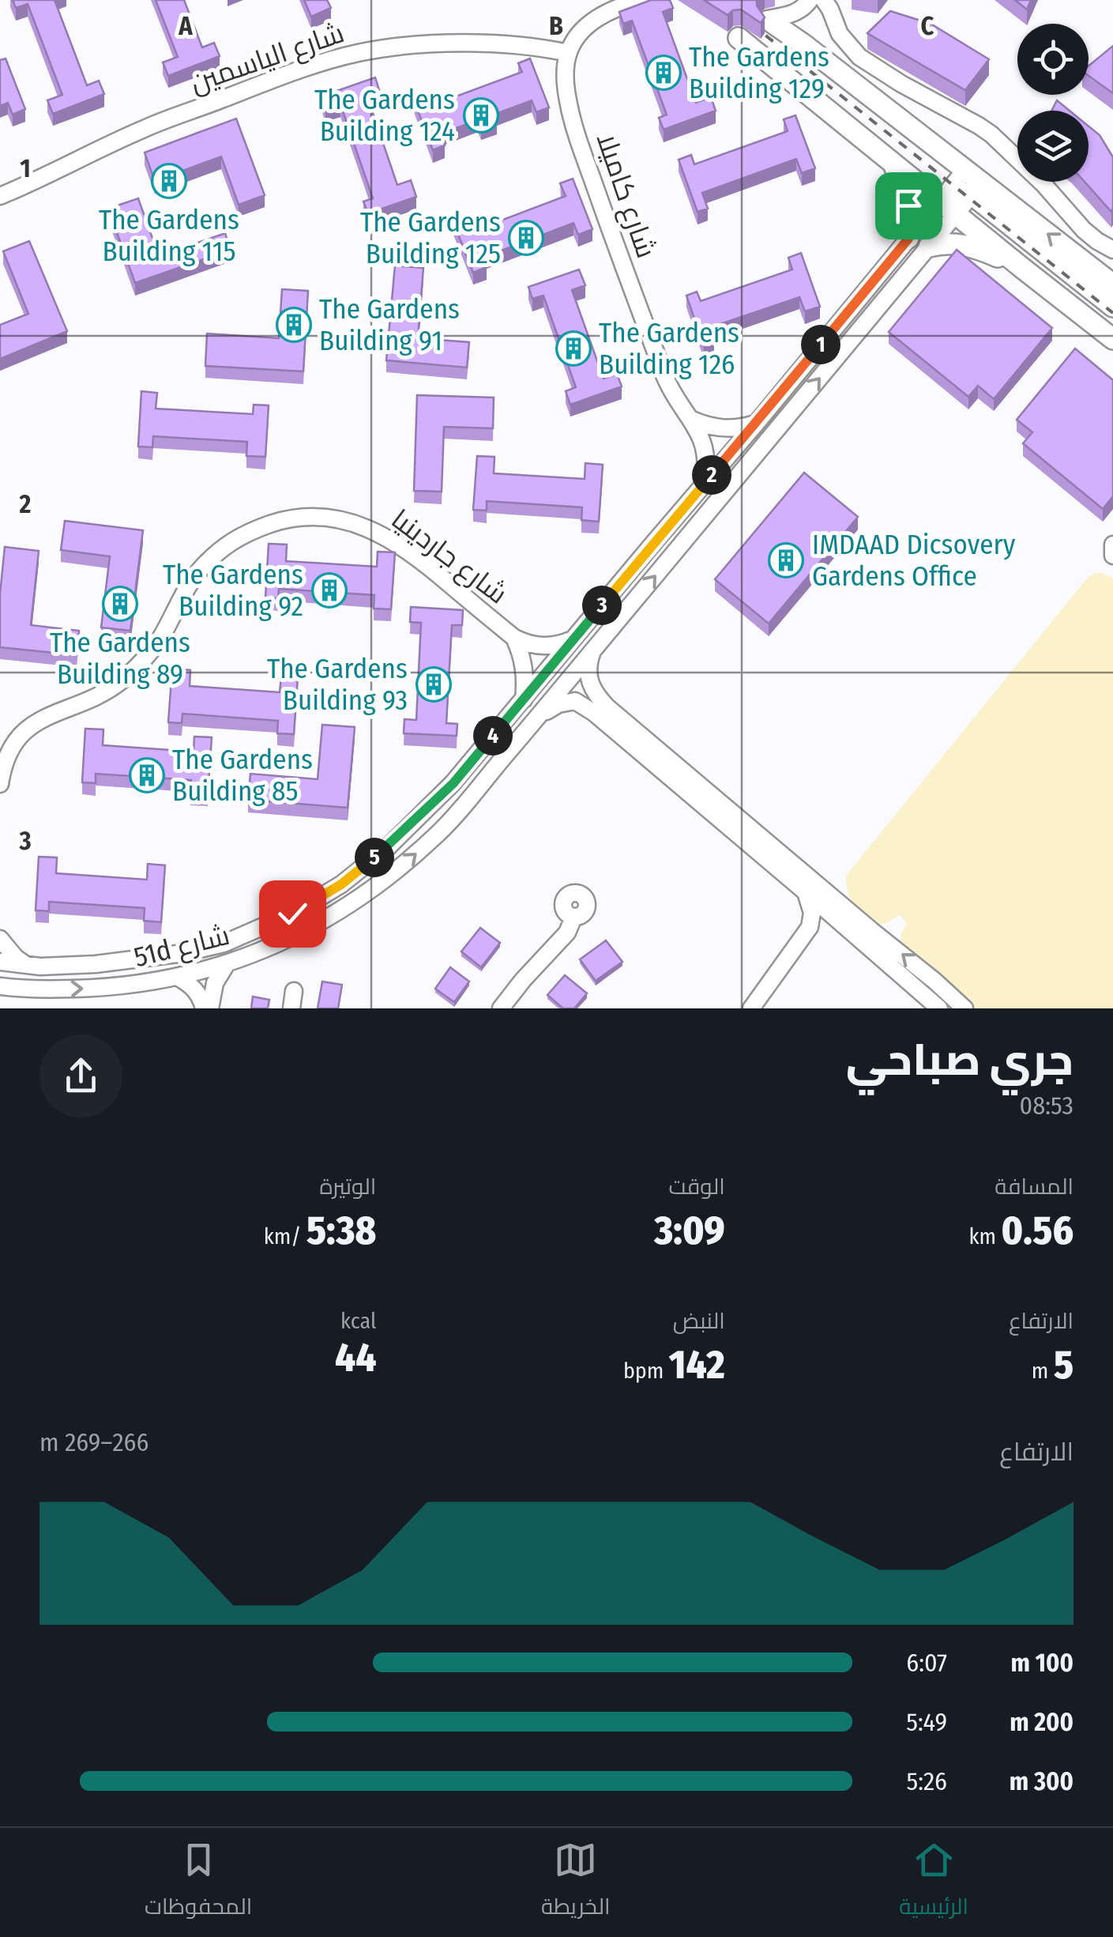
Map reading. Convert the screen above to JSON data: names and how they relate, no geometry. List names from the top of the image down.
{
  "streets": {
    "street": [
      "شارع الياسمين",
      "شارع كاميلا",
      "شارع جاردينيا",
      "51d شارع"
    ]
  },
  "crossings": [
    ["شارع الياسمين", "شارع كاميلا"],
    ["شارع كاميلا", "51d شارع"],
    ["شارع جاردينيا", "51d شارع"]
  ],
  "places": {
    "building": [
      "The Gardens Building 129",
      "The Gardens Building 124",
      "The Gardens Building 115",
      "The Gardens Building 125",
      "The Gardens Building 91",
      "The Gardens Building 126",
      "IMDAAD Dicsovery Gardens Office",
      "The Gardens Building 92",
      "The Gardens Building 89",
      "The Gardens Building 93",
      "The Gardens Building 85"
    ]
  },
  "page": {
    "pins": [
      "1",
      "2",
      "3",
      "4",
      "5"
    ],
    "heading": ["جري صباحي", "08:53"],
    "stats": [
      ["المسافة", "0.56 km"],
      ["الوقت", "3:09"],
      ["الوتيرة", "5:38 /km"],
      ["الارتفاع", "5 m"],
      ["النبض", "142 bpm"],
      ["kcal", "44"]
    ],
    "chart": ["الارتفاع", "266–269 m"],
    "list": [
      {
        "name": "100 m",
        "note": "6:07"
      },
      {
        "name": "200 m",
        "note": "5:49"
      },
      {
        "name": "300 m",
        "note": "5:26"
      }
    ],
    "tabs": ["الرئيسية", "الخريطة", "المحفوظات"]
  },
  "grid": {
    "columns": ["A", "B", "C"],
    "rows": ["1", "2", "3"]
  }
}
